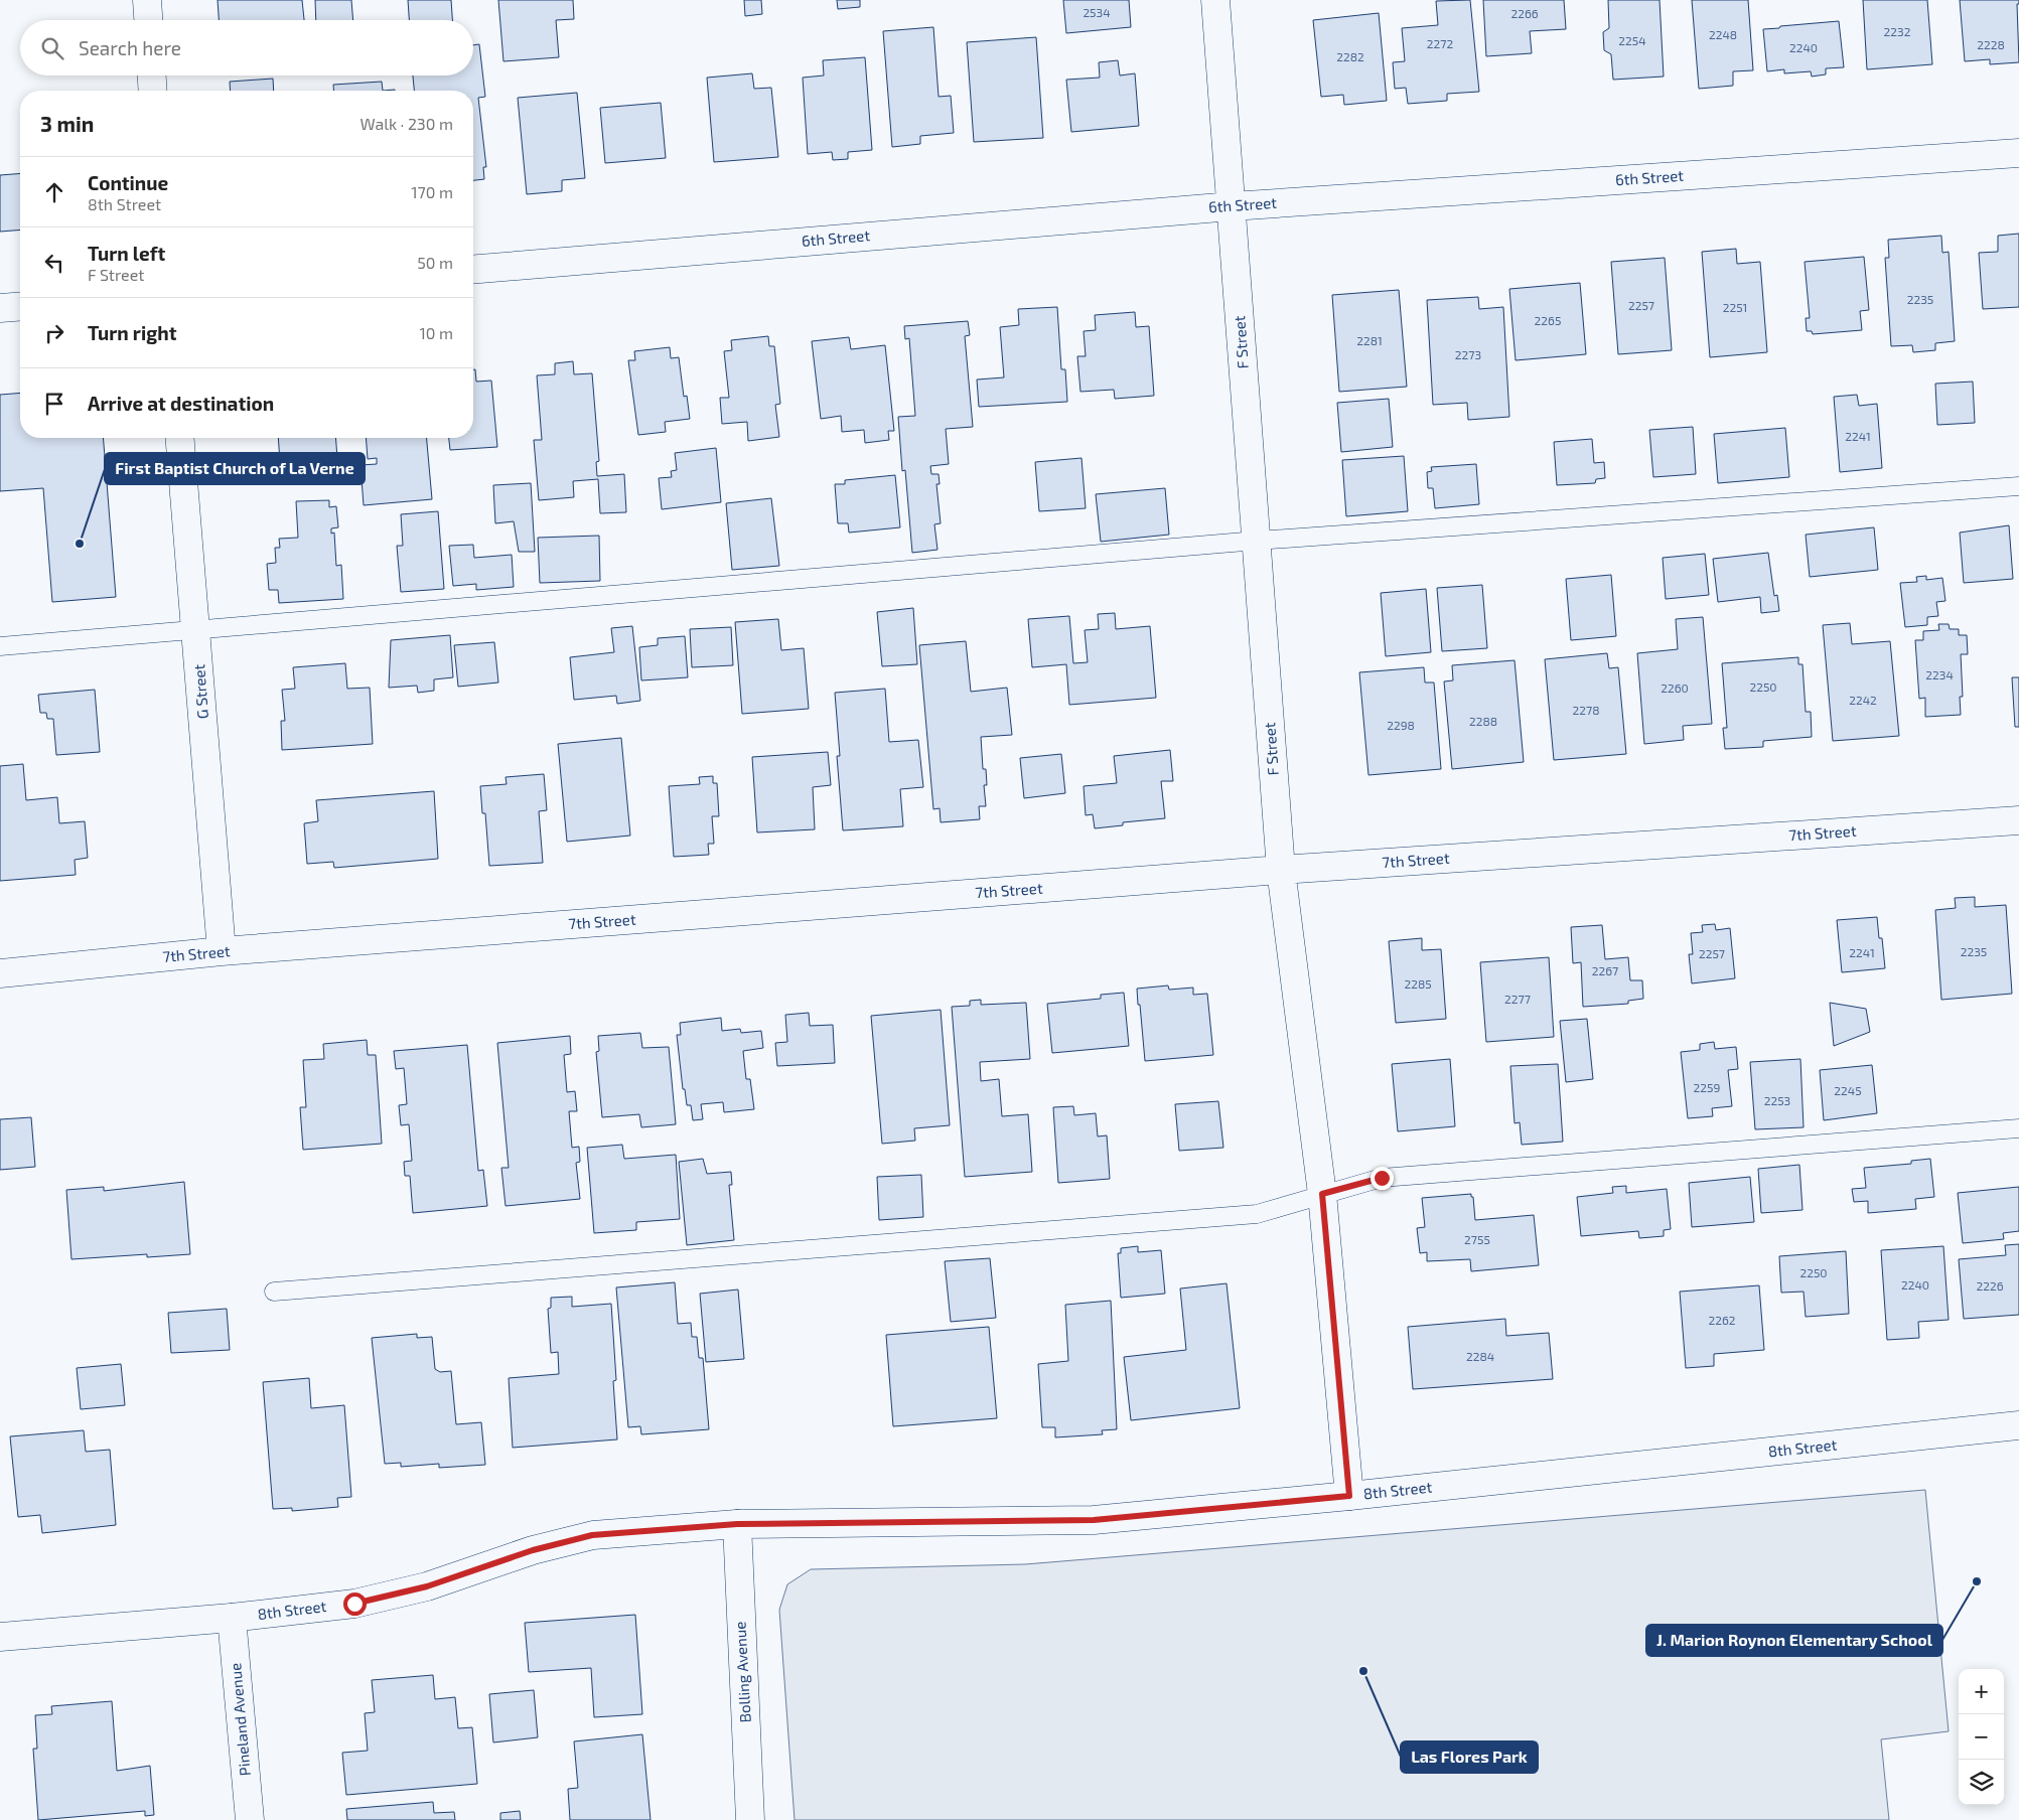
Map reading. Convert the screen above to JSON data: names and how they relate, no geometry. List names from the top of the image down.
{
  "streets": {
    "street": [
      "6th Street",
      "F Street",
      "G Street",
      "7th Street",
      "8th Street",
      "Bolling Avenue",
      "Pineland Avenue"
    ]
  },
  "crossings": [
    ["6th Street", "F Street"],
    ["F Street", "7th Street"],
    ["F Street", "8th Street"],
    ["G Street", "7th Street"],
    ["8th Street", "Bolling Avenue"],
    ["8th Street", "Pineland Avenue"]
  ],
  "places": ["First Baptist Church of La Verne", "J. Marion Roynon Elementary School", "Las Flores Park"],
  "house_numbers": [
    "2534",
    "2266",
    "2232",
    "2248",
    "2254",
    "2272",
    "2228",
    "2240",
    "2282",
    "2235",
    "2257",
    "2251",
    "2265",
    "2281",
    "2273",
    "2241",
    "2234",
    "2250",
    "2260",
    "2242",
    "2278",
    "2288",
    "2298",
    "2235",
    "2241",
    "2257",
    "2267",
    "2285",
    "2277",
    "2259",
    "2245",
    "2253",
    "2755",
    "2250",
    "2240",
    "2226",
    "2262",
    "2284"
  ],
  "page": {
    "search": "Search here",
    "heading": ["3 min", "Walk · 230 m"],
    "list": [
      ["Continue", "8th Street", "170 m"],
      ["Turn left", "F Street", "50 m"],
      ["Turn right", "10 m"],
      "Arrive at destination"
    ],
    "map_buttons": ["+", "−"]
  }
}
